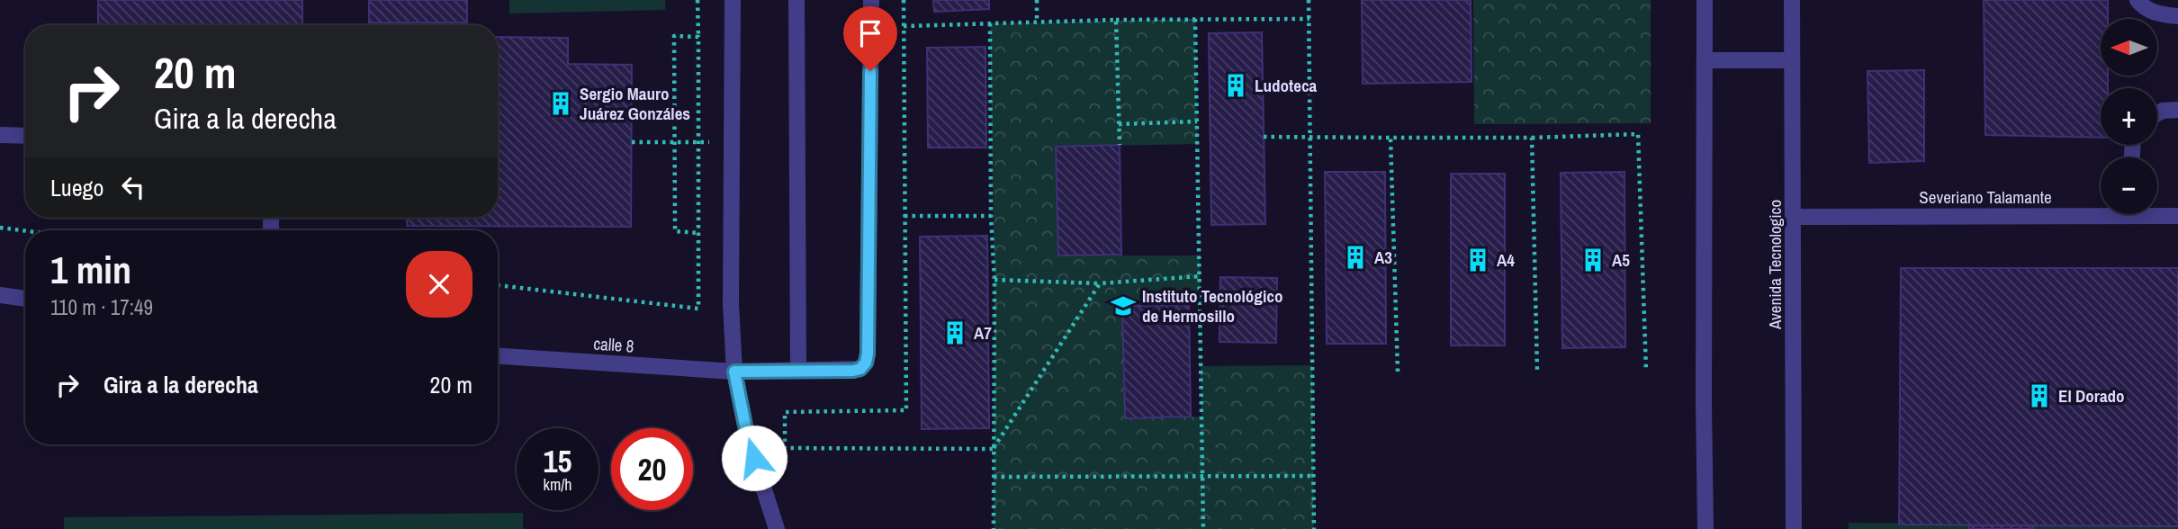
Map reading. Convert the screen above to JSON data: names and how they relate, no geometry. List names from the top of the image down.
{
  "streets": {
    "street": ["Severiano Talamante", "Avenida Tecnologico", "calle 8"]
  },
  "crossings": [
    ["Severiano Talamante", "Avenida Tecnologico"]
  ],
  "places": {
    "building": [
      "Ludoteca",
      "Sergio Mauro Juárez Gonzáles",
      "A3",
      "A4",
      "A5",
      "A7",
      "El Dorado"
    ],
    "school or university": ["Instituto Tecnológico de Hermosillo"]
  },
  "north": "left",
  "page": {
    "map_buttons": ["+", "−"],
    "turn": ["20 m", "Gira a la derecha"],
    "then": "Luego",
    "heading": ["1 min", "110 m · 17:49"],
    "list": [
      {
        "name": "Gira a la derecha",
        "value": "20 m"
      }
    ],
    "speed": "15 km/h",
    "limit": "20"
  }
}
